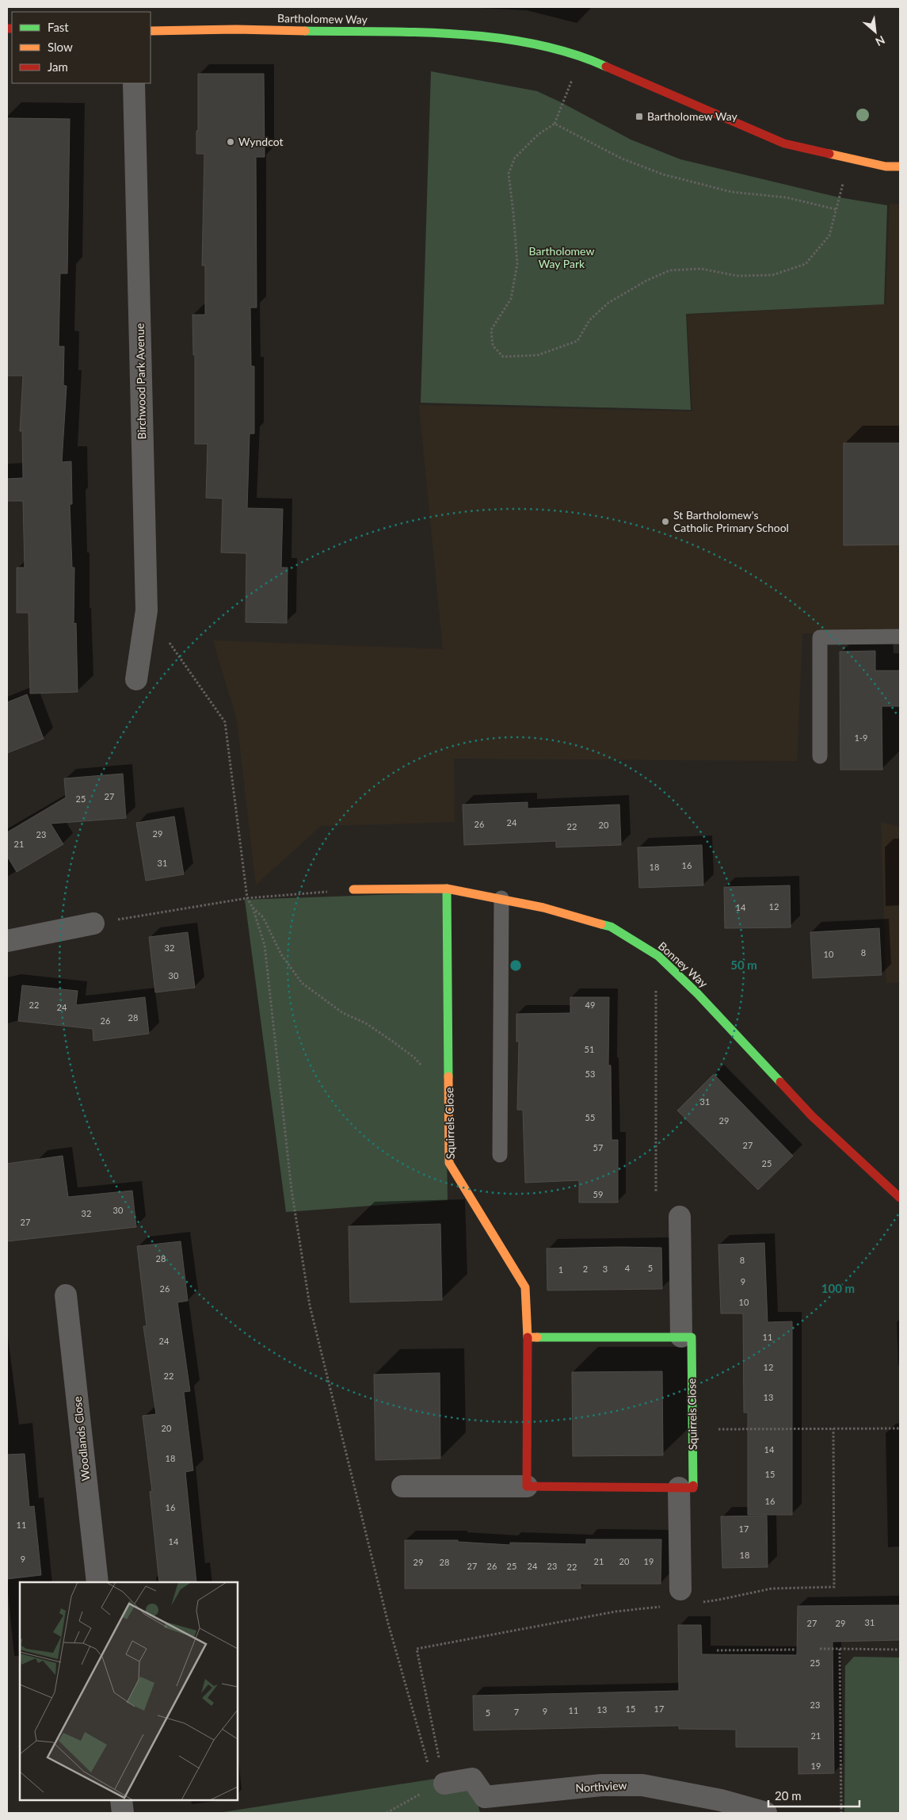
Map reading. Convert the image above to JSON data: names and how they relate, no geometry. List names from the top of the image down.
{
  "streets": {
    "street": [
      "Bartholomew Way",
      "Birchwood Park Avenue",
      "Bonney Way",
      "Squirrels Close",
      "Woodlands Close",
      "Northview"
    ]
  },
  "crossings": [
    ["Bonney Way", "Squirrels Close"]
  ],
  "parks": ["Bartholomew Way Park"],
  "places": {
    "transit": ["Bartholomew Way"],
    "other": ["Wyndcot", "St Bartholomew's Catholic Primary School"]
  },
  "house_numbers": [
    "1-9",
    "27",
    "25",
    "24",
    "26",
    "20",
    "22",
    "29",
    "23",
    "21",
    "31",
    "16",
    "18",
    "12",
    "14",
    "32",
    "8",
    "10",
    "30",
    "22",
    "49",
    "24",
    "28",
    "26",
    "51",
    "53",
    "31",
    "55",
    "29",
    "27",
    "57",
    "25",
    "59",
    "30",
    "32",
    "27",
    "28",
    "8",
    "4",
    "5",
    "2",
    "3",
    "1",
    "9",
    "26",
    "10",
    "11",
    "24",
    "12",
    "22",
    "13",
    "20",
    "14",
    "18",
    "15",
    "16",
    "16",
    "11",
    "17",
    "14",
    "18",
    "9",
    "21",
    "20",
    "19",
    "29",
    "28",
    "27",
    "26",
    "25",
    "24",
    "23",
    "22",
    "31",
    "27",
    "29",
    "25",
    "23",
    "15",
    "17",
    "13",
    "11",
    "9",
    "7",
    "5",
    "21",
    "19"
  ],
  "legend": ["Fast", "Slow", "Jam"],
  "scale_bar": "20 m",
  "north": "bottom right",
  "rings": ["50 m", "100 m"]
}
